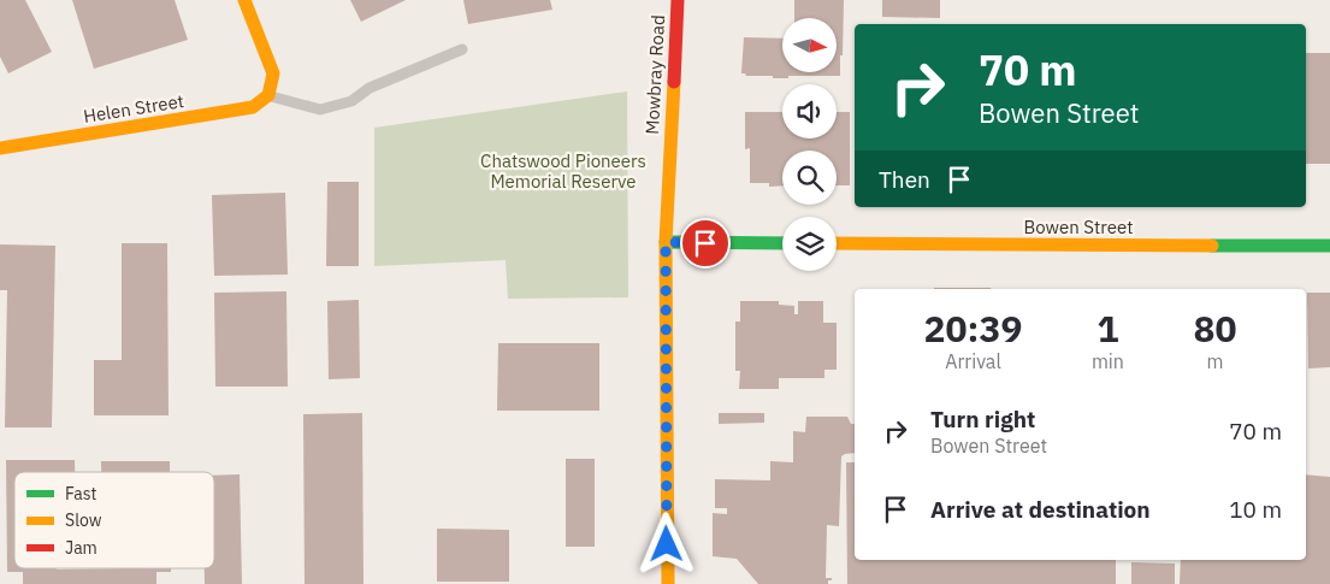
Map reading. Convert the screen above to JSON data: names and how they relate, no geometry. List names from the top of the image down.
{
  "streets": {
    "street": ["Mowbray Road", "Helen Street", "Bowen Street"]
  },
  "parks": ["Chatswood Pioneers Memorial Reserve"],
  "legend": ["Fast", "Slow", "Jam"],
  "north": "right",
  "page": {
    "turn": ["70 m", "Bowen Street"],
    "then": "Then",
    "eta": [
      "20:39",
      "Arrival",
      "1",
      "min",
      "80",
      "m"
    ],
    "list": [
      {
        "name": "Turn right",
        "note": "Bowen Street",
        "value": "70 m"
      },
      {
        "name": "Arrive at destination",
        "value": "10 m"
      }
    ]
  }
}
